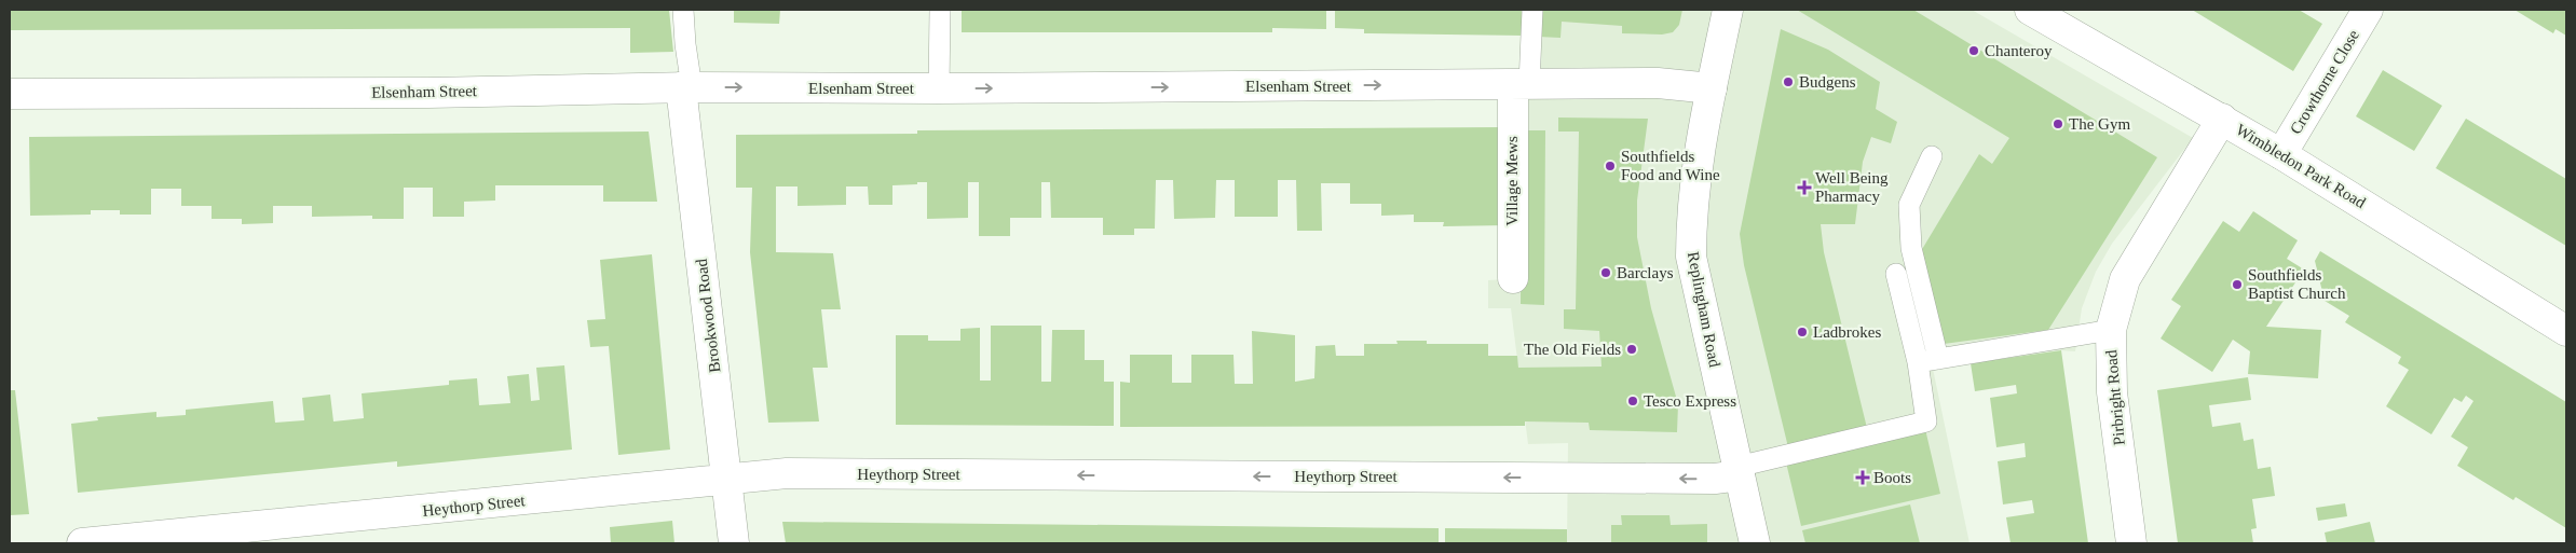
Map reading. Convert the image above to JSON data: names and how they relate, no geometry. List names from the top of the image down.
{
  "streets": {
    "street": [
      "Crowthorne Close",
      "Elsenham Street",
      "Wimbledon Park Road",
      "Village Mews",
      "Replingham Road",
      "Brookwood Road",
      "Pirbright Road",
      "Heythorp Street"
    ]
  },
  "crossings": [
    ["Crowthorne Close", "Wimbledon Park Road"],
    ["Elsenham Street", "Village Mews"],
    ["Elsenham Street", "Replingham Road"],
    ["Elsenham Street", "Brookwood Road"],
    ["Wimbledon Park Road", "Pirbright Road"],
    ["Replingham Road", "Heythorp Street"],
    ["Brookwood Road", "Heythorp Street"]
  ],
  "one_way": ["Elsenham Street", "Heythorp Street"],
  "places": {
    "other": [
      "Chanteroy",
      "Budgens",
      "The Gym",
      "Southfields Food and Wine",
      "Barclays",
      "Southfields Baptist Church",
      "Ladbrokes",
      "The Old Fields",
      "Tesco Express"
    ],
    "health": ["Well Being Pharmacy", "Boots"]
  }
}
